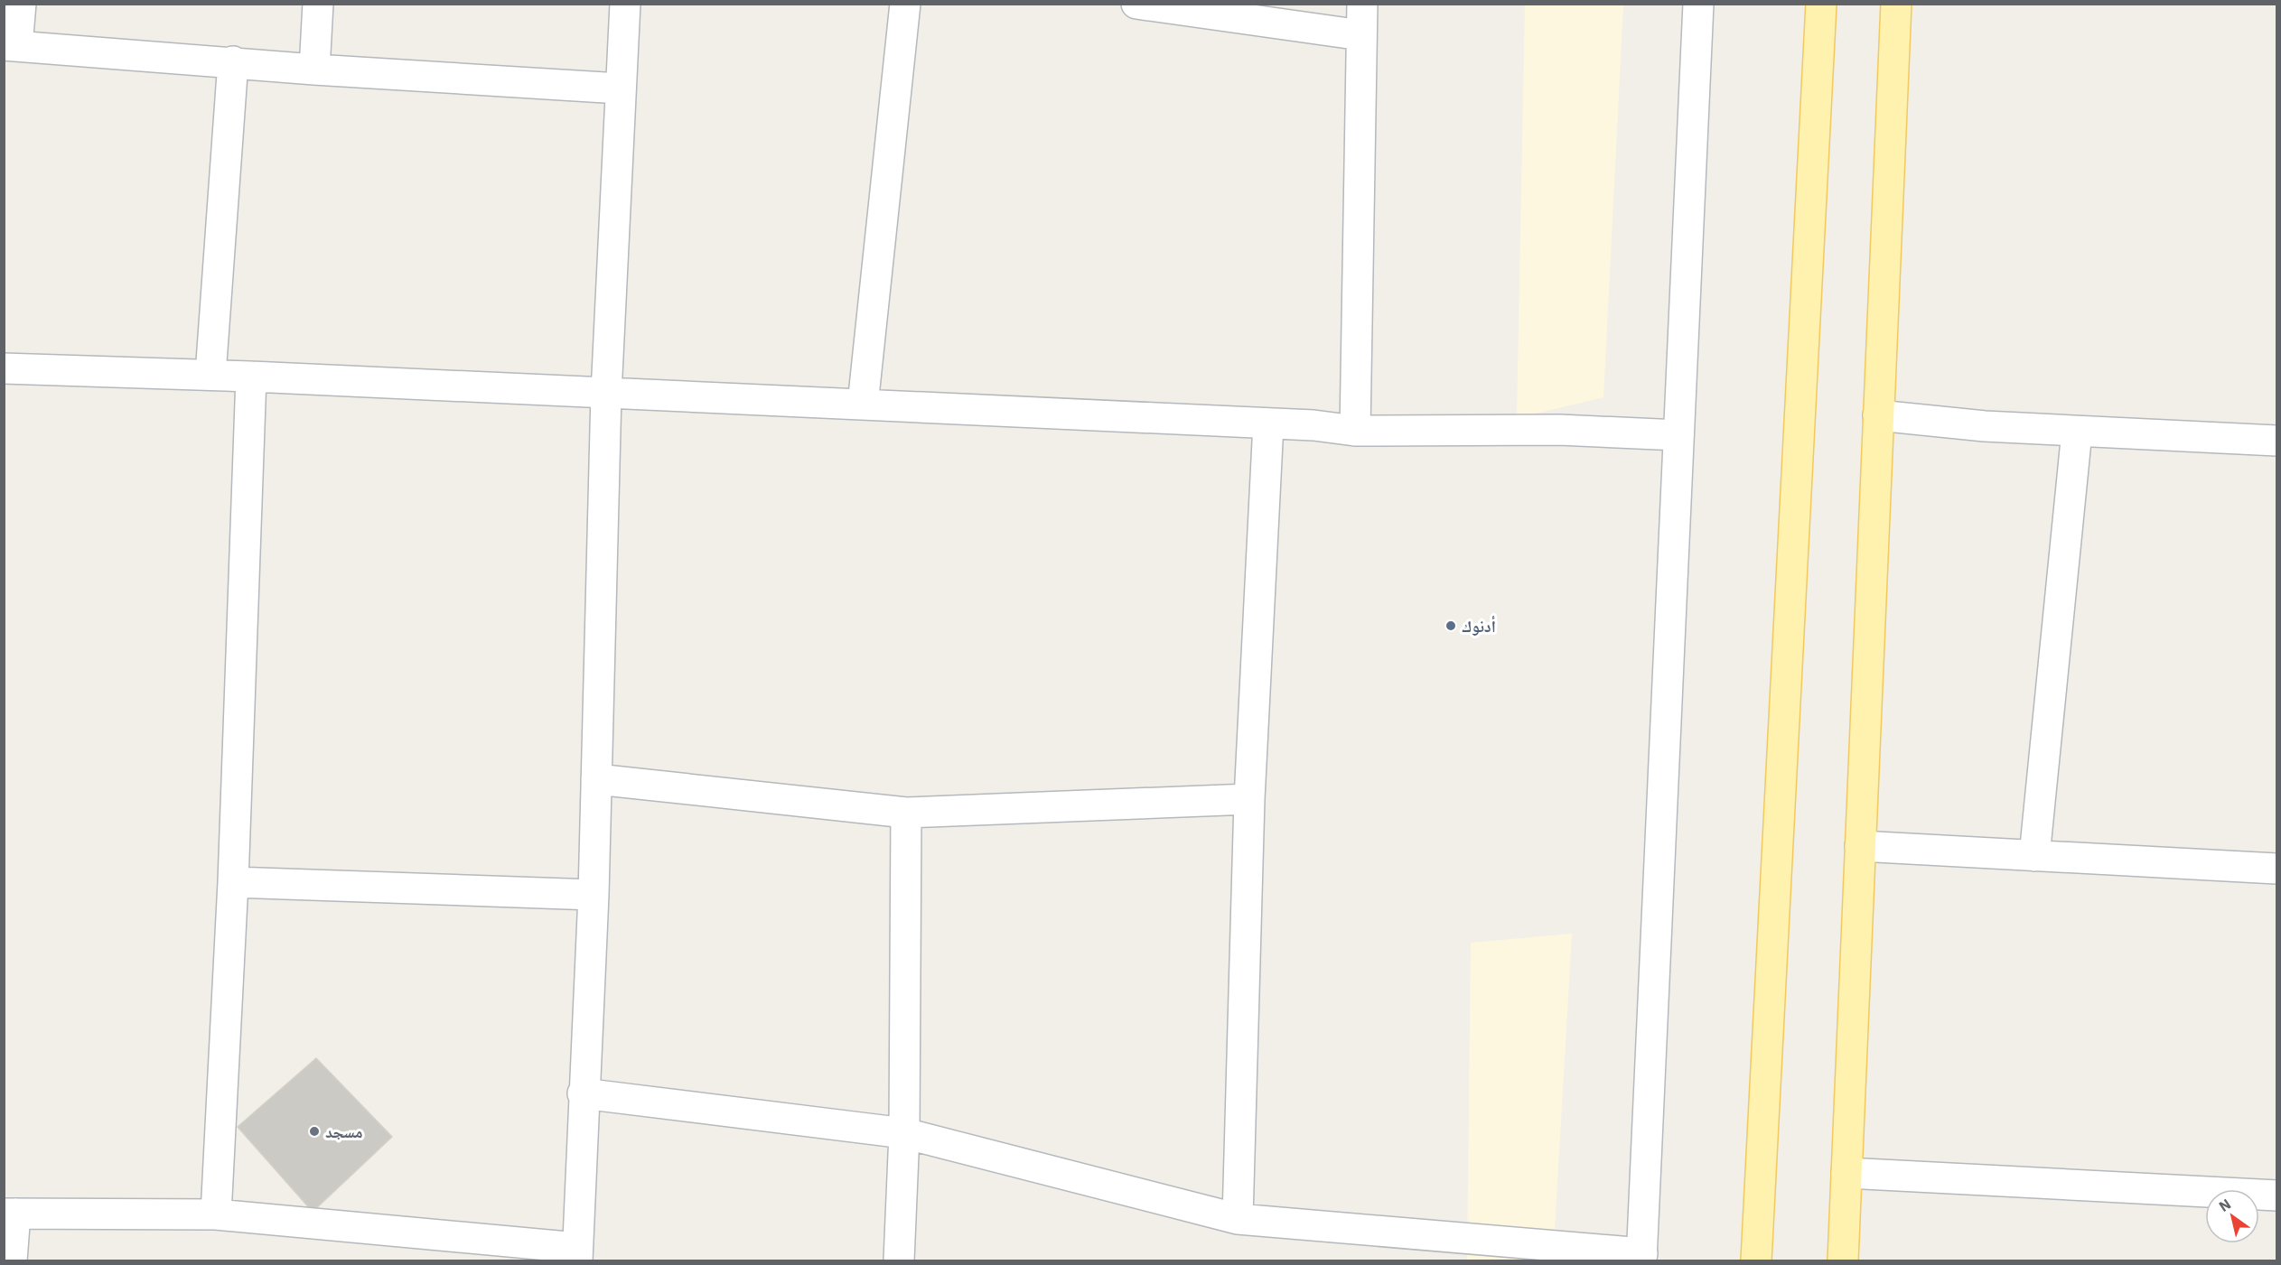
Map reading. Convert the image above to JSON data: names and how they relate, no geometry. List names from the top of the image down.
{
  "places": ["أدنوك", "مسجد"],
  "north": "top left"
}
